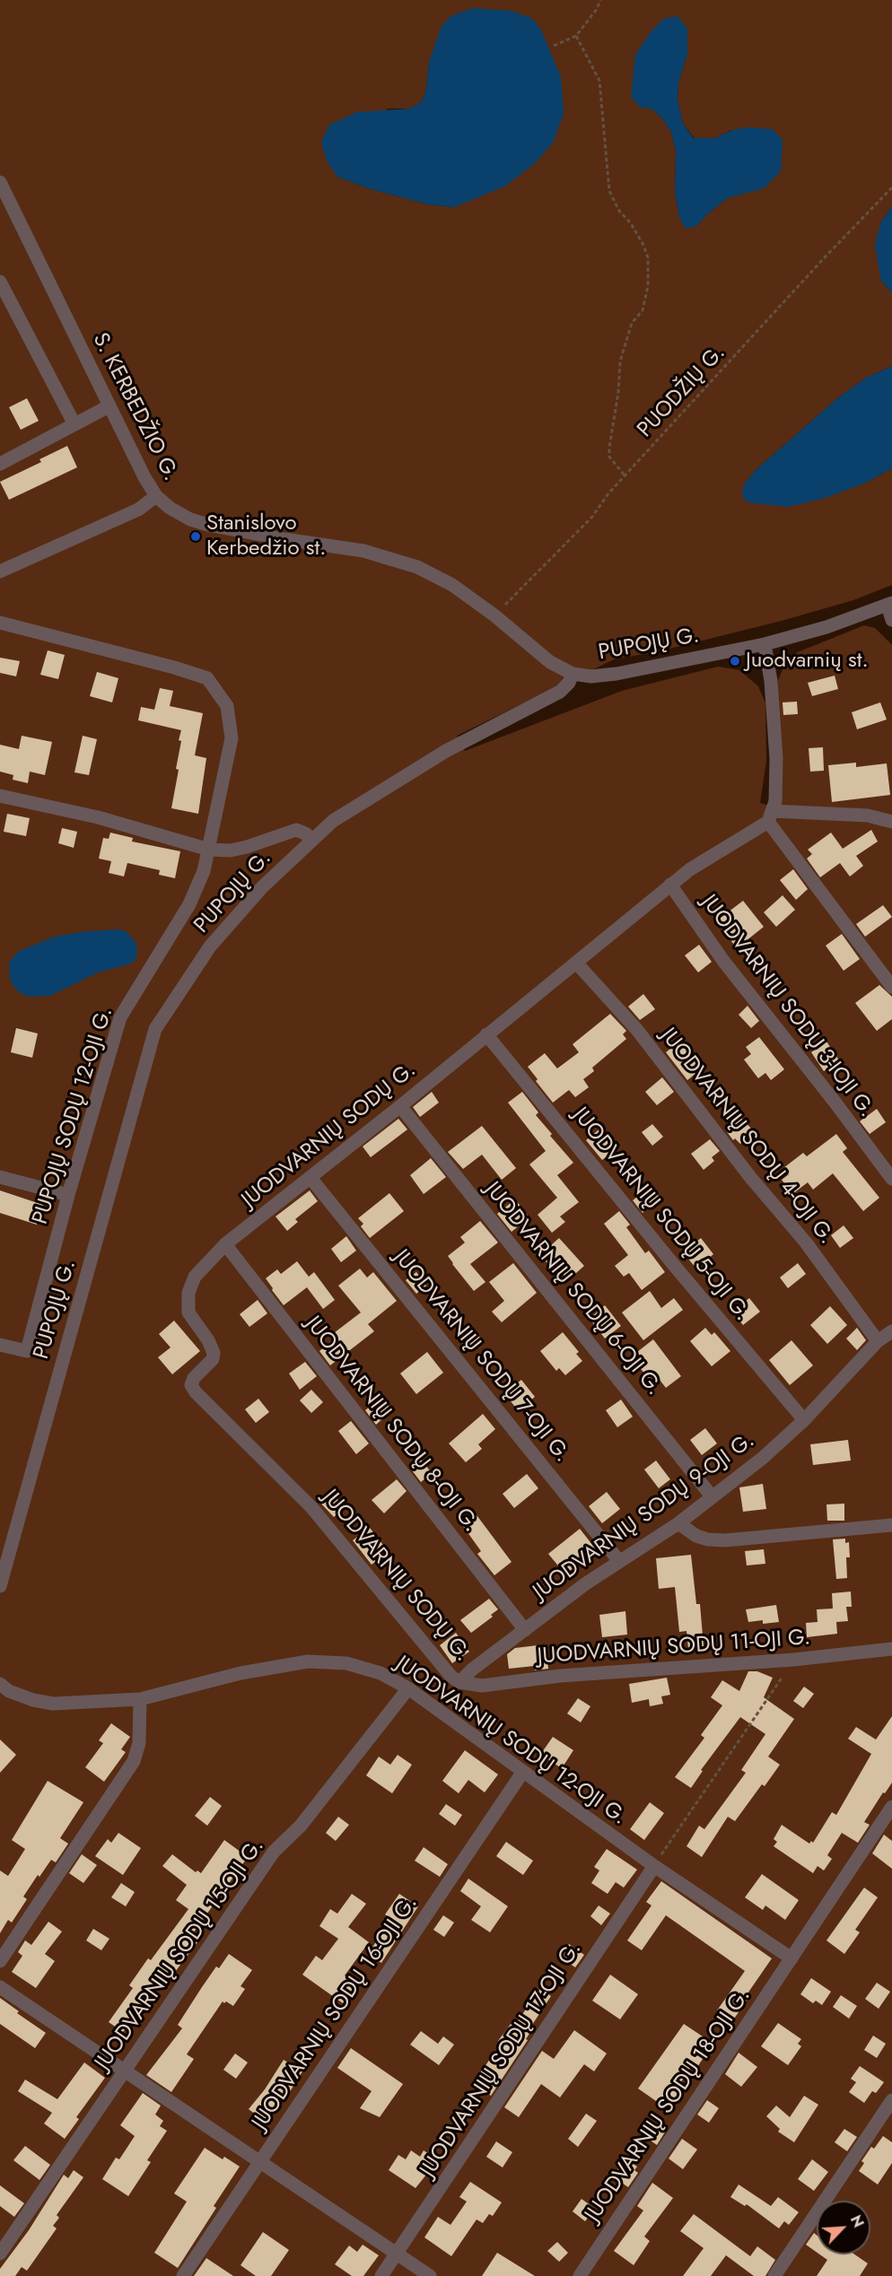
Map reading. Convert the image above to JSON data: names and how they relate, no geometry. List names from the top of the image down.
{
  "streets": {
    "street": [
      "S. KERBEDŽIO G.",
      "PUPOJŲ G.",
      "JUODVARNIŲ SODŲ 3-IOJI G.",
      "PUPOJŲ SODŲ 12-OJI G.",
      "JUODVARNIŲ SODŲ G.",
      "JUODVARNIŲ SODŲ 4-OJI G.",
      "JUODVARNIŲ SODŲ 5-OJI G.",
      "JUODVARNIŲ SODŲ 6-OJI G.",
      "JUODVARNIŲ SODŲ 7-OJI G.",
      "JUODVARNIŲ SODŲ 8-OJI G.",
      "JUODVARNIŲ SODŲ 9-OJI G.",
      "JUODVARNIŲ SODŲ 11-OJI G.",
      "JUODVARNIŲ SODŲ 12-OJI G.",
      "JUODVARNIŲ SODŲ 15-OJI G.",
      "JUODVARNIŲ SODŲ 16-OJI G.",
      "JUODVARNIŲ SODŲ 17-OJI G.",
      "JUODVARNIŲ SODŲ 18-OJI G."
    ],
    "path": ["PUODŽIŲ G."]
  },
  "crossings": [
    ["PUODŽIŲ G.", "S. KERBEDŽIO G."],
    ["S. KERBEDŽIO G.", "PUPOJŲ G."],
    ["JUODVARNIŲ SODŲ 3-IOJI G.", "JUODVARNIŲ SODŲ G."],
    ["JUODVARNIŲ SODŲ G.", "JUODVARNIŲ SODŲ 4-OJI G."],
    ["JUODVARNIŲ SODŲ G.", "JUODVARNIŲ SODŲ 5-OJI G."],
    ["JUODVARNIŲ SODŲ G.", "JUODVARNIŲ SODŲ 6-OJI G."],
    ["JUODVARNIŲ SODŲ G.", "JUODVARNIŲ SODŲ 7-OJI G."],
    ["JUODVARNIŲ SODŲ G.", "JUODVARNIŲ SODŲ 8-OJI G."],
    ["JUODVARNIŲ SODŲ G.", "JUODVARNIŲ SODŲ 9-OJI G."],
    ["JUODVARNIŲ SODŲ G.", "JUODVARNIŲ SODŲ 11-OJI G."],
    ["JUODVARNIŲ SODŲ 4-OJI G.", "JUODVARNIŲ SODŲ 9-OJI G."],
    ["JUODVARNIŲ SODŲ 5-OJI G.", "JUODVARNIŲ SODŲ 9-OJI G."],
    ["JUODVARNIŲ SODŲ 6-OJI G.", "JUODVARNIŲ SODŲ 9-OJI G."],
    ["JUODVARNIŲ SODŲ 7-OJI G.", "JUODVARNIŲ SODŲ 9-OJI G."],
    ["JUODVARNIŲ SODŲ 8-OJI G.", "JUODVARNIŲ SODŲ 9-OJI G."],
    ["JUODVARNIŲ SODŲ 9-OJI G.", "JUODVARNIŲ SODŲ 11-OJI G."],
    ["JUODVARNIŲ SODŲ 12-OJI G.", "JUODVARNIŲ SODŲ 15-OJI G."],
    ["JUODVARNIŲ SODŲ 12-OJI G.", "JUODVARNIŲ SODŲ 16-OJI G."],
    ["JUODVARNIŲ SODŲ 12-OJI G.", "JUODVARNIŲ SODŲ 17-OJI G."],
    ["JUODVARNIŲ SODŲ 12-OJI G.", "JUODVARNIŲ SODŲ 18-OJI G."]
  ],
  "places": ["Stanislovo Kerbedžio st.", "Juodvarnių st."],
  "north": "top right"
}
